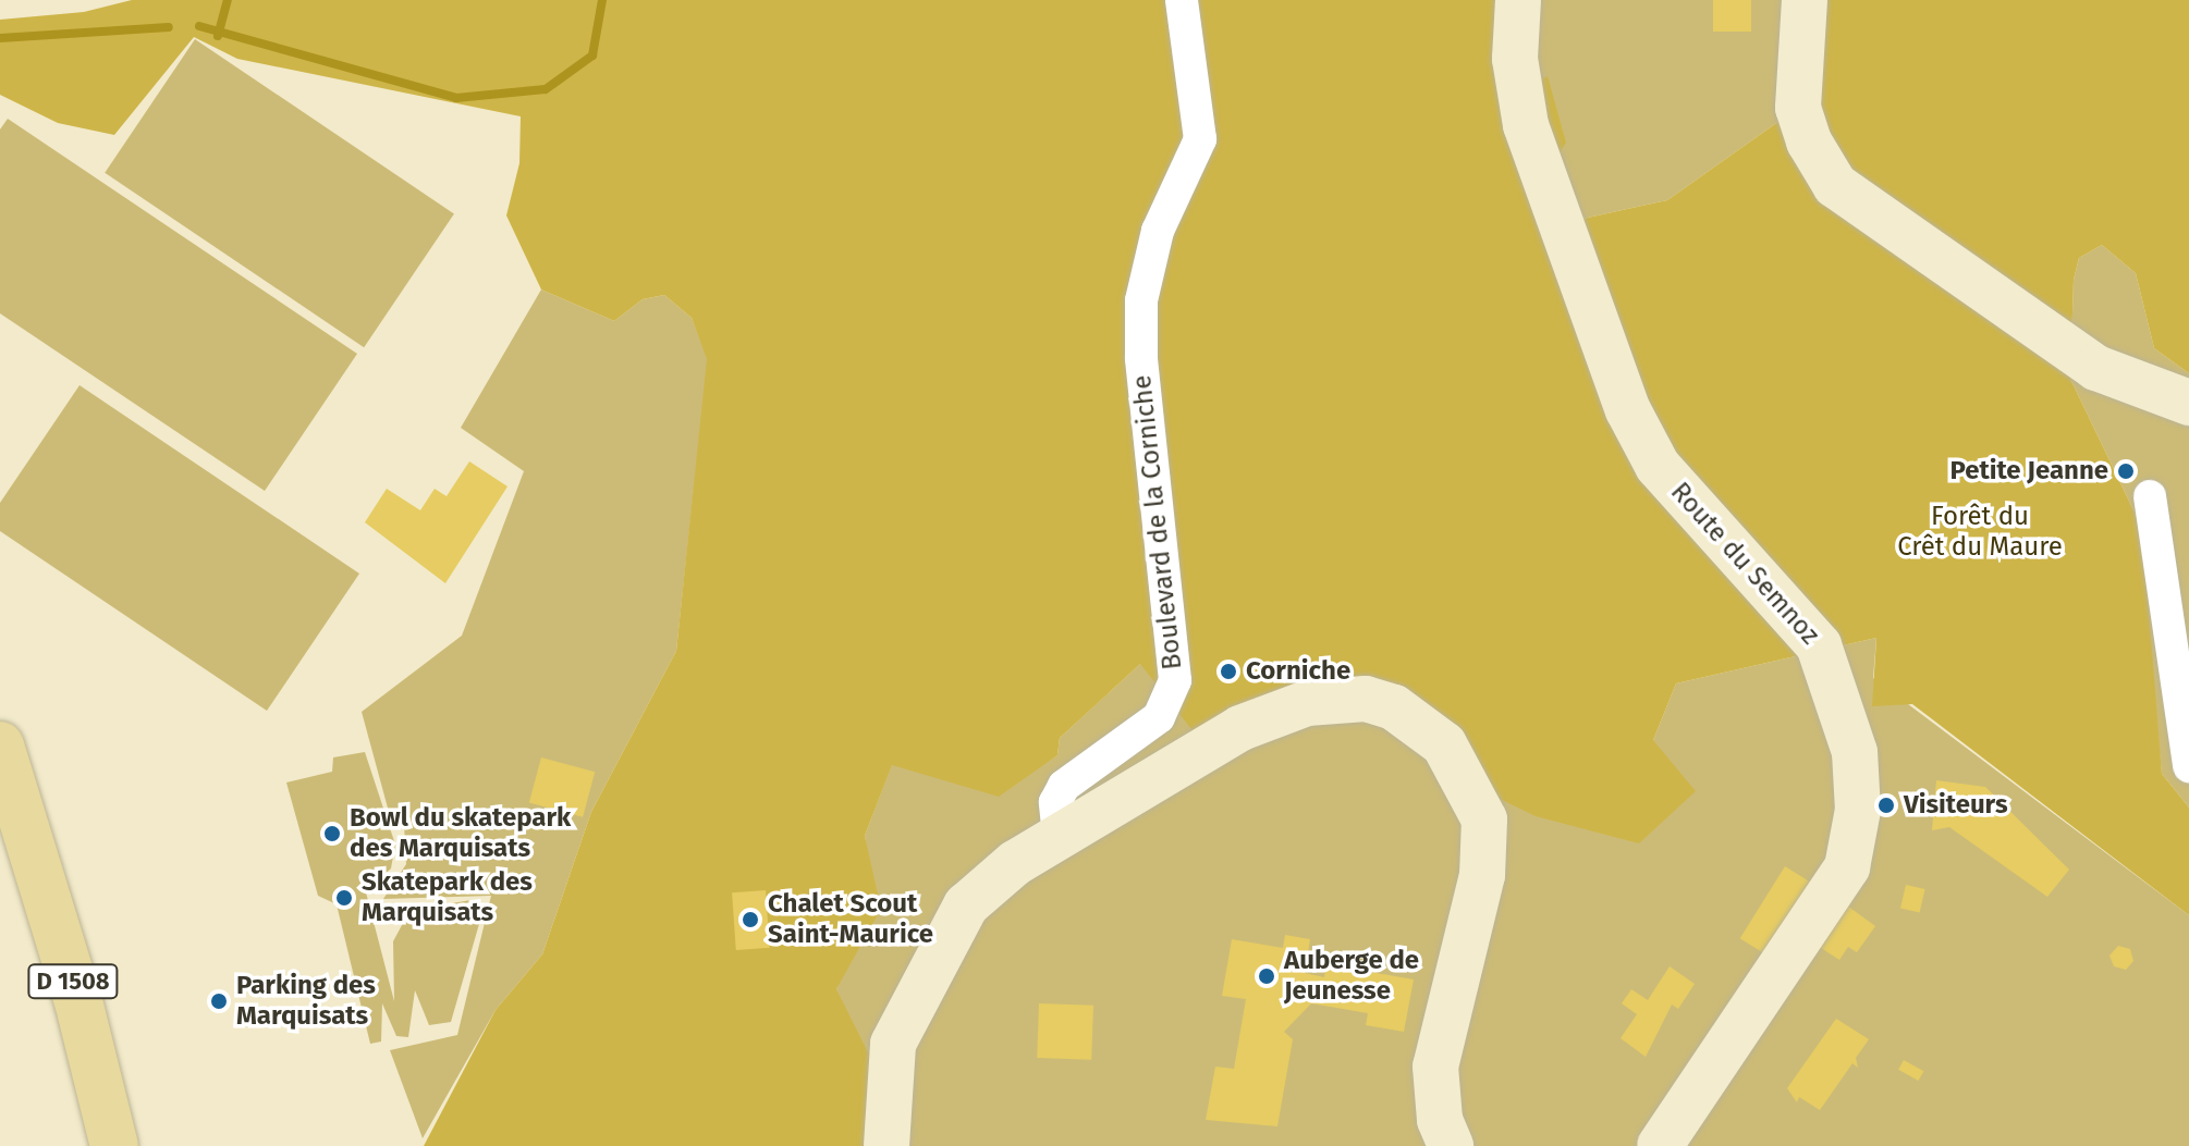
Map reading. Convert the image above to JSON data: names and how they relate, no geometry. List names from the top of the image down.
{
  "streets": {
    "main road": ["Route du Semnoz", "D 1508"],
    "street": ["Boulevard de la Corniche"]
  },
  "parks": ["Forêt du Crêt du Maure"],
  "places": [
    "Petite Jeanne",
    "Corniche",
    "Visiteurs",
    "Bowl du skatepark des Marquisats",
    "Skatepark des Marquisats",
    "Chalet Scout Saint-Maurice",
    "Auberge de Jeunesse",
    "Parking des Marquisats"
  ]
}
